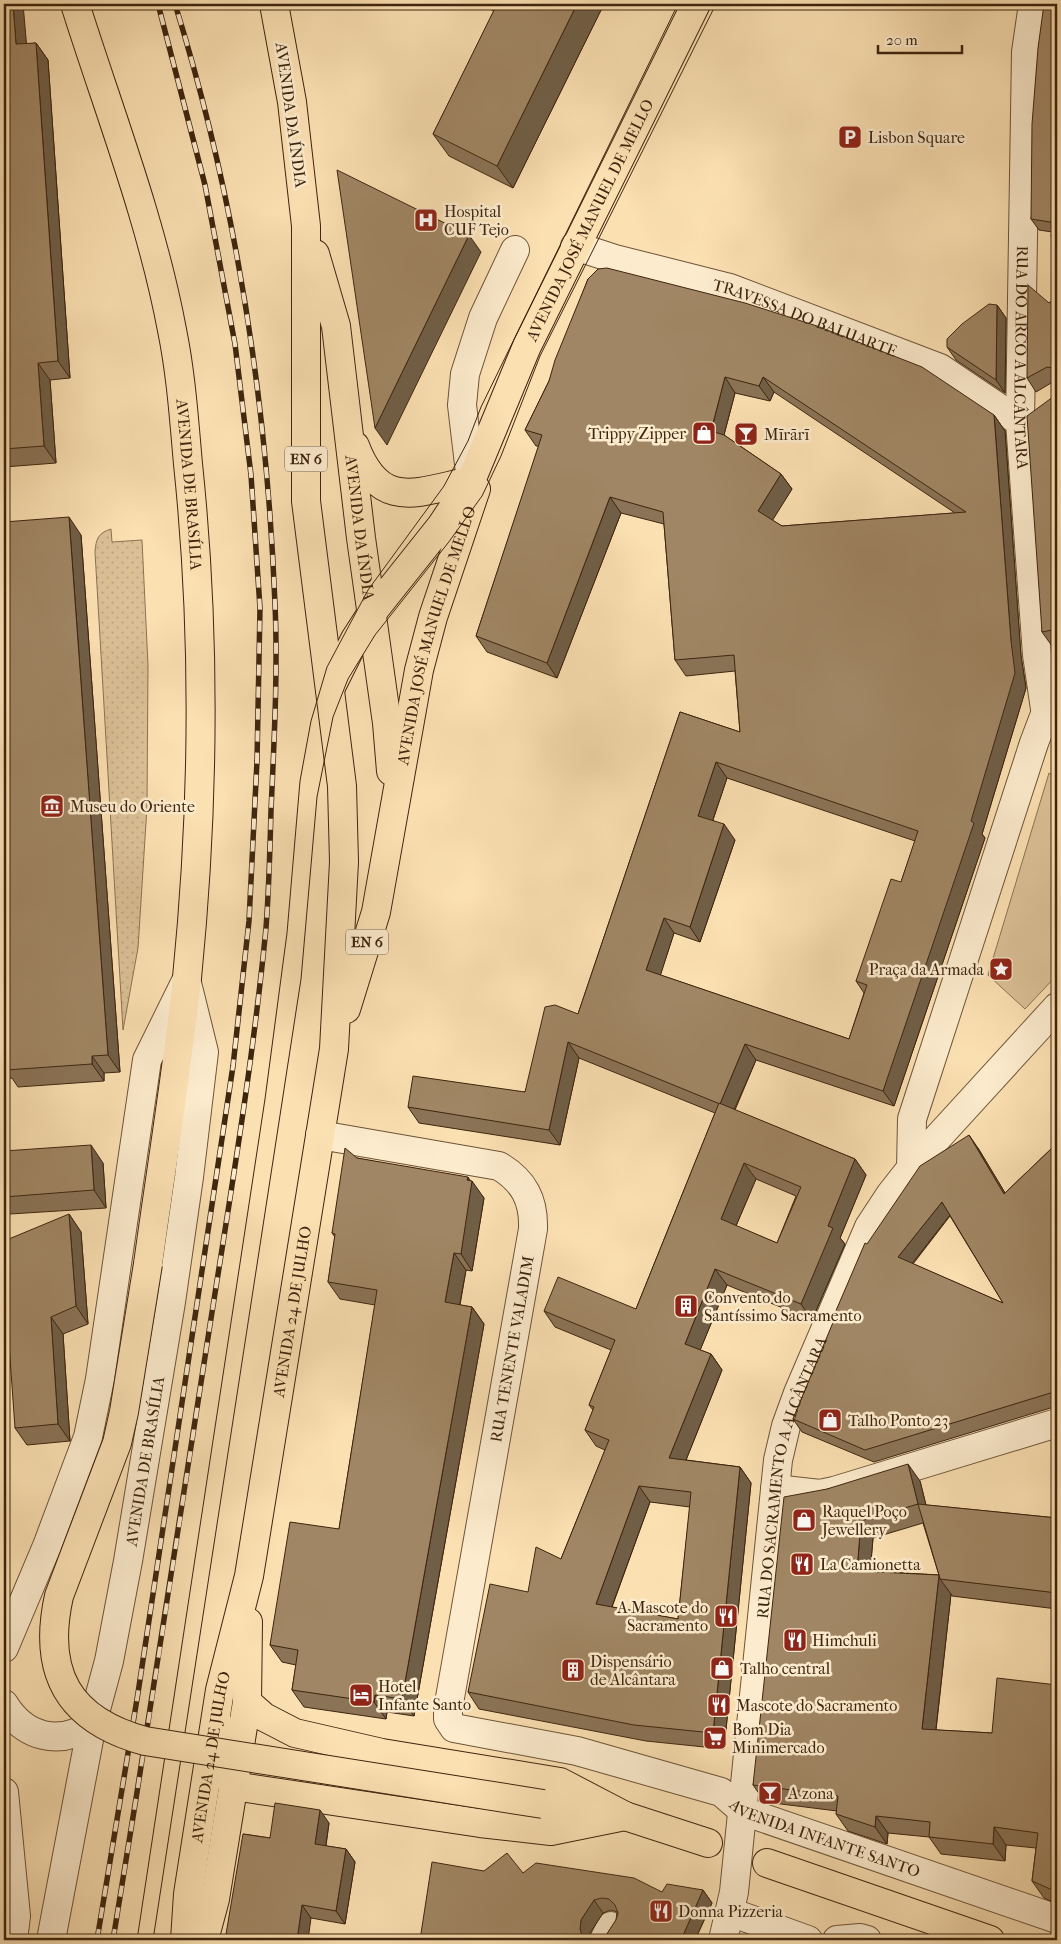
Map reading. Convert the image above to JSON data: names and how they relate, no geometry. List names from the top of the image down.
{
  "streets": {
    "main road": [
      "AVENIDA DA ÍNDIA",
      "AVENIDA JOSÉ MANUEL DE MELLO",
      "EN 6",
      "AVENIDA DE BRASÍLIA",
      "AVENIDA 24 DE JULHO"
    ],
    "street": [
      "TRAVESSA DO BALUARTE",
      "RUA DO ARCO A ALCÂNTARA",
      "RUA TENENTE VALADIM",
      "RUA DO SACRAMENTO A ALCÂNTARA",
      "AVENIDA INFANTE SANTO"
    ]
  },
  "crossings": [
    ["AVENIDA DA ÍNDIA", "AVENIDA JOSÉ MANUEL DE MELLO"],
    ["AVENIDA DA ÍNDIA", "AVENIDA 24 DE JULHO"],
    ["AVENIDA JOSÉ MANUEL DE MELLO", "TRAVESSA DO BALUARTE"],
    ["AVENIDA JOSÉ MANUEL DE MELLO", "AVENIDA 24 DE JULHO"],
    ["TRAVESSA DO BALUARTE", "RUA DO ARCO A ALCÂNTARA"],
    ["AVENIDA 24 DE JULHO", "RUA TENENTE VALADIM"],
    ["RUA TENENTE VALADIM", "AVENIDA INFANTE SANTO"],
    ["RUA DO SACRAMENTO A ALCÂNTARA", "AVENIDA INFANTE SANTO"]
  ],
  "places": {
    "parking": ["Lisbon Square"],
    "hospital": ["Hospital CUF Tejo"],
    "shop": [
      "Trippy Zipper",
      "Talho Ponto 23",
      "Raquel Poço Jewellery",
      "Talho central"
    ],
    "bar": ["Mīrārī", "A zona"],
    "museum": ["Museu do Oriente"],
    "place": ["Praça da Armada"],
    "building": ["Convento do Santíssimo Sacramento", "Dispensário de Alcântara"],
    "restaurant": [
      "La Camionetta",
      "A Mascote do Sacramento",
      "Himchuli",
      "Mascote do Sacramento",
      "Donna Pizzeria"
    ],
    "hotel": ["Hotel Infante Santo"],
    "supermarket": ["Bom Dia Minimercado"]
  },
  "scale_bar": "20 m"
}
